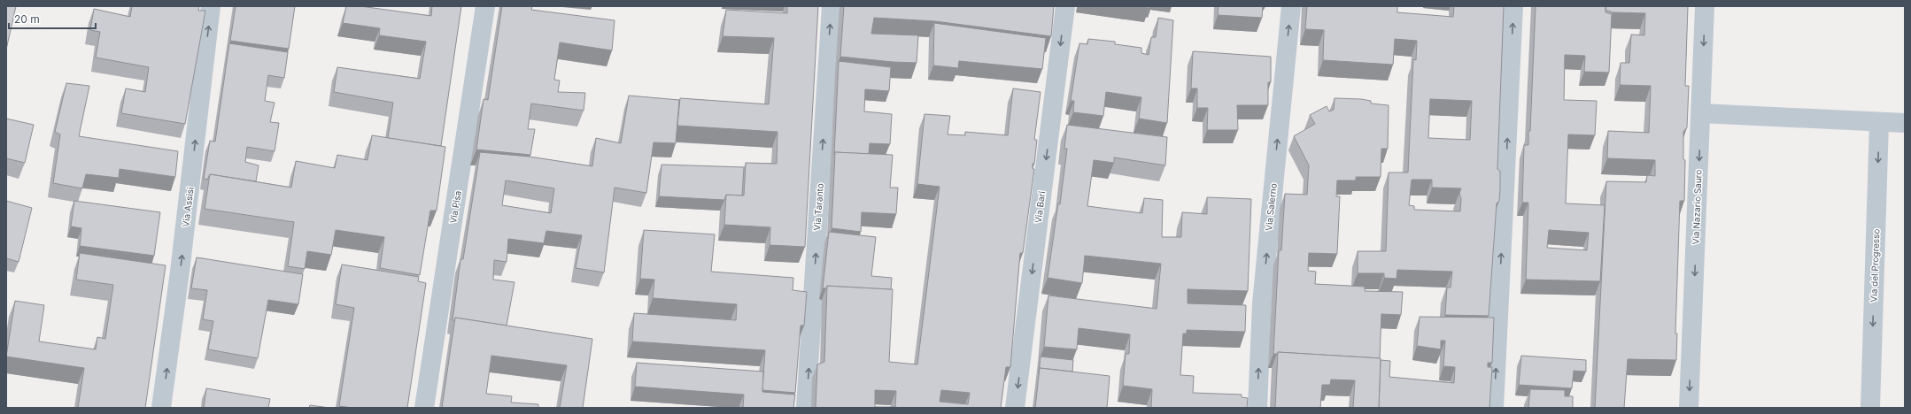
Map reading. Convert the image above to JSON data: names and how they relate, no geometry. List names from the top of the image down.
{
  "streets": {
    "street": [
      "Via Assisi",
      "Via Pisa",
      "Via Taranto",
      "Via Bari",
      "Via Salerno",
      "Via Nazario Sauro",
      "Via del Progresso"
    ]
  },
  "one_way": [
    "Via Assisi",
    "Via Taranto",
    "Via Bari",
    "Via Salerno",
    "Via Nazario Sauro",
    "Via del Progresso"
  ],
  "scale_bar": "20 m"
}
